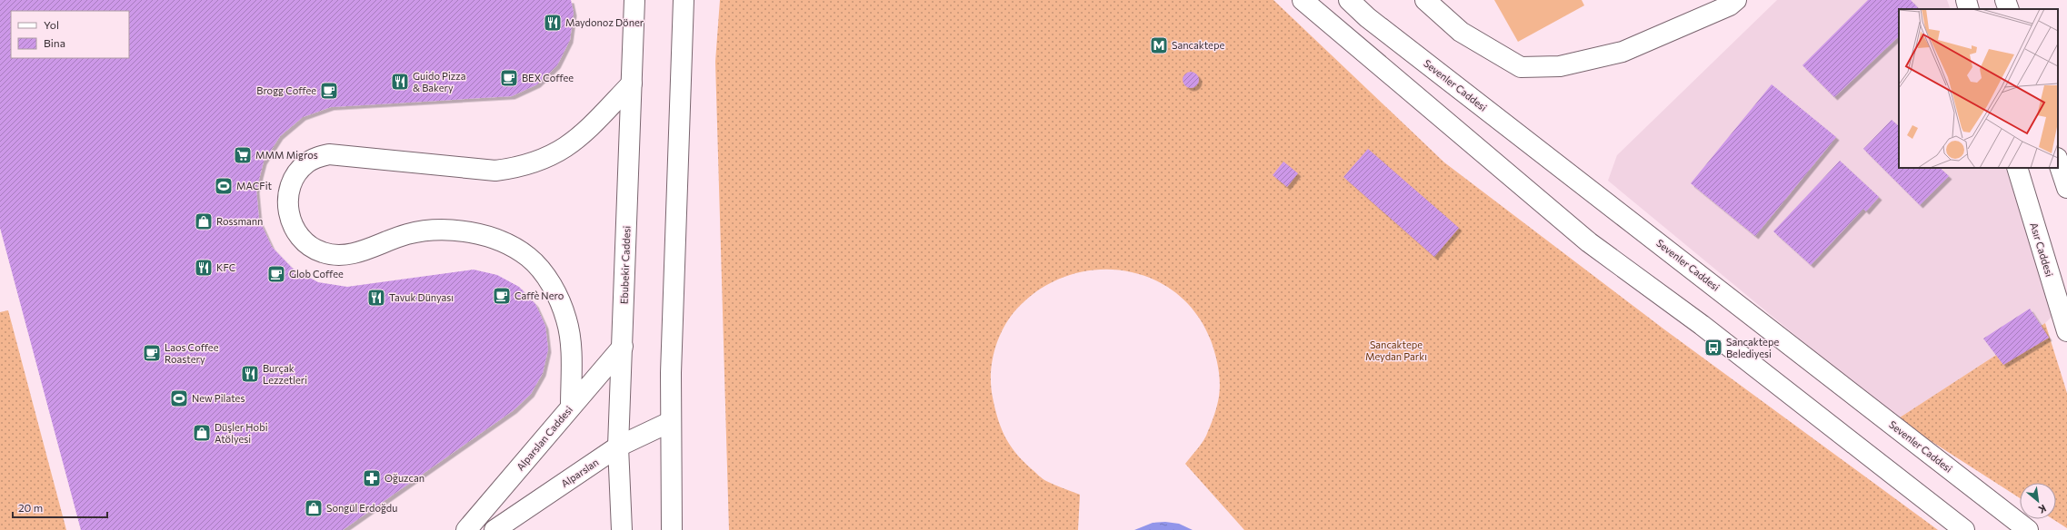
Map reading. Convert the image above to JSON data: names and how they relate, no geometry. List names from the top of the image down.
{
  "streets": {
    "main road": [
      "Sevenler Caddesi",
      "Asır Caddesi",
      "Ebubekir Caddesi",
      "Alparslan Caddesi",
      "Alparslan"
    ]
  },
  "crossings": [
    ["Ebubekir Caddesi", "Alparslan Caddesi"],
    ["Ebubekir Caddesi", "Alparslan"]
  ],
  "parks": ["Sancaktepe Meydan Parkı"],
  "places": {
    "restaurant": [
      "Maydonoz Döner",
      "Guido Pizza & Bakery",
      "KFC",
      "Tavuk Dünyası",
      "Burçak Lezzetleri"
    ],
    "metro station": ["Sancaktepe"],
    "cafe": [
      "BEX Coffee",
      "Brogg Coffee",
      "Glob Coffee",
      "Caffè Nero",
      "Laos Coffee Roastery"
    ],
    "supermarket": ["MMM Migros"],
    "sports": ["MACFit", "New Pilates"],
    "shop": ["Rossmann", "Düşler Hobi Atölyesi", "Songül Erdoğdu"],
    "bus stop": ["Sancaktepe Belediyesi"],
    "pharmacy": ["Oğuzcan"]
  },
  "legend": ["Yol", "Bina"],
  "scale_bar": "20 m",
  "north": "bottom right"
}
